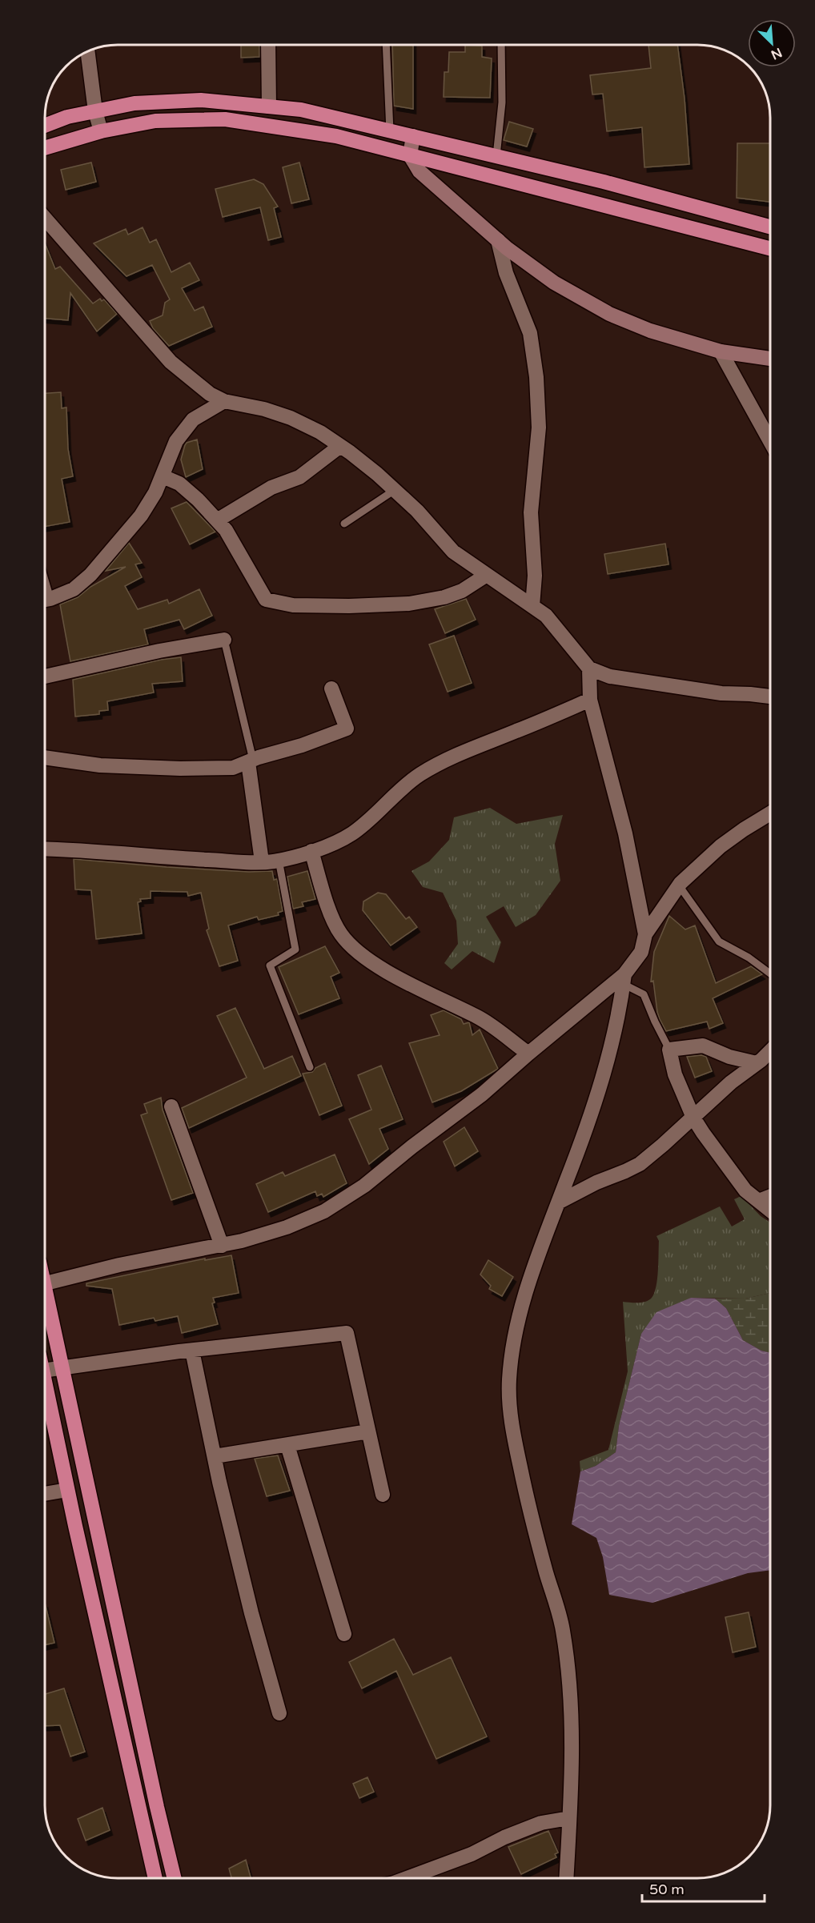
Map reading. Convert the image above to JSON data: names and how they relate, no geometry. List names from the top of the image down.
{
  "scale_bar": "50 m",
  "north": "bottom right"
}
